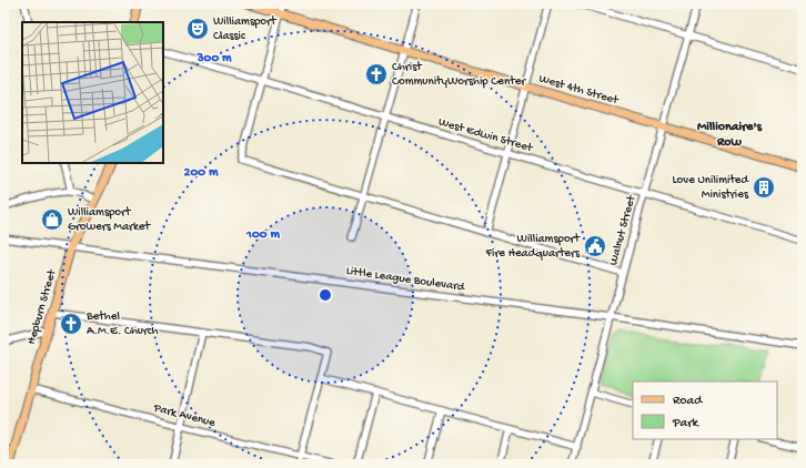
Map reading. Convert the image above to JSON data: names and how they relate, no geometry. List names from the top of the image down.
{
  "streets": {
    "main road": ["West 4th Street", "Hepburn Street"],
    "street": [
      "West Edwin Street",
      "Walnut Street",
      "Little League Boulevard",
      "Park Avenue"
    ]
  },
  "crossings": [
    ["West 4th Street", "Walnut Street"],
    ["West Edwin Street", "Walnut Street"],
    ["Walnut Street", "Little League Boulevard"],
    ["Little League Boulevard", "Hepburn Street"],
    ["Hepburn Street", "Park Avenue"]
  ],
  "districts": ["Millionaire's Row"],
  "places": {
    "theatre": ["Williamsport Classic"],
    "church": ["Christ CommunityWorship Center", "Bethel A.M.E. Church"],
    "building": ["Love Unilimited Ministries"],
    "shop": ["Williamsport Growers Market"],
    "public building": ["Williamsport Fire Headquarters"]
  },
  "legend": ["Road", "Park"],
  "rings": ["300 m", "200 m", "100 m"]
}
